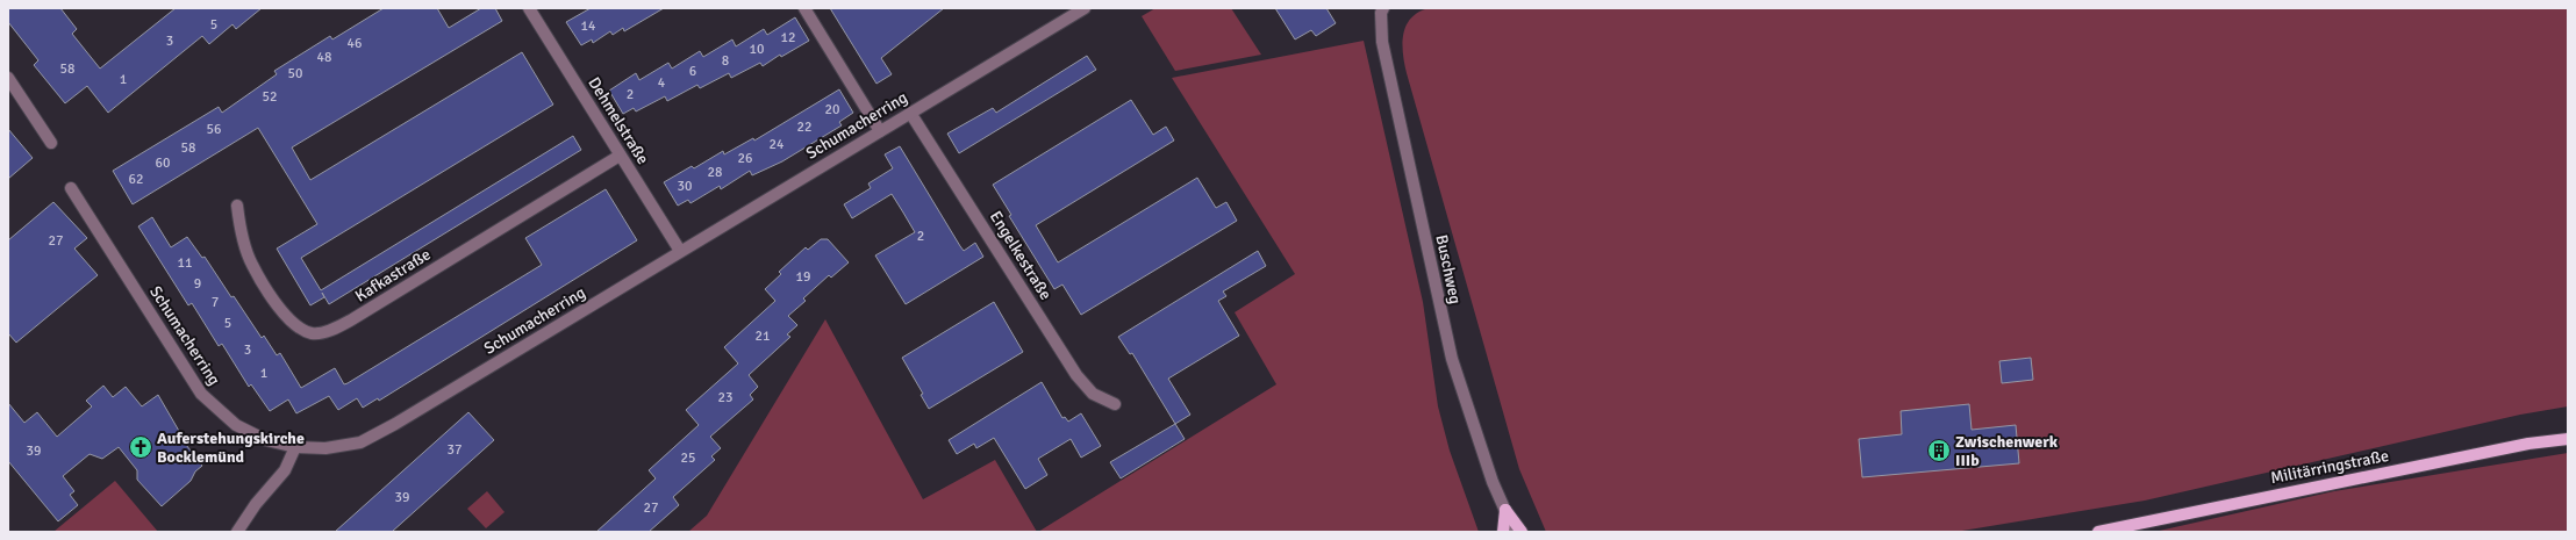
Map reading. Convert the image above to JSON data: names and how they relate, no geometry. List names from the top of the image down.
{
  "streets": {
    "main road": ["Militärringstraße"],
    "street": [
      "Dehmelstraße",
      "Schumacherring",
      "Engelkestraße",
      "Buschweg",
      "Kafkastraße"
    ]
  },
  "crossings": [
    ["Dehmelstraße", "Schumacherring"],
    ["Dehmelstraße", "Kafkastraße"],
    ["Schumacherring", "Engelkestraße"]
  ],
  "places": {
    "church": ["Auferstehungskirche Bocklemünd"],
    "building": ["Zwischenwerk IIIb"]
  },
  "house_numbers": [
    "5",
    "14",
    "12",
    "3",
    "46",
    "10",
    "48",
    "8",
    "58",
    "6",
    "50",
    "1",
    "4",
    "2",
    "52",
    "20",
    "22",
    "56",
    "24",
    "58",
    "26",
    "60",
    "28",
    "62",
    "30",
    "2",
    "27",
    "11",
    "19",
    "9",
    "7",
    "5",
    "21",
    "3",
    "1",
    "23",
    "37",
    "39",
    "25",
    "39",
    "27"
  ]
}
